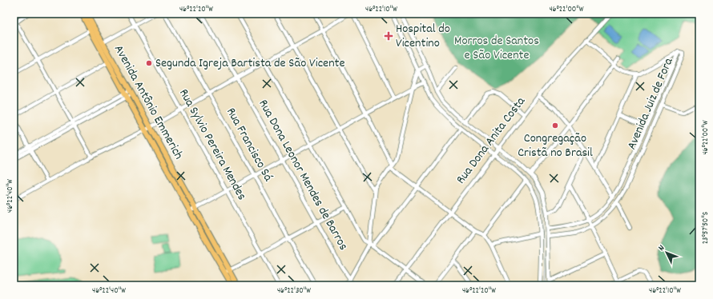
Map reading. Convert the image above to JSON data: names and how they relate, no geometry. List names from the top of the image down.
{
  "streets": {
    "main road": ["Avenida Antônio Emmerich"],
    "street": [
      "Avenida Juiz de Fora",
      "Rua Dona Anita Costa",
      "Rua Sylvio Pereira Mendes",
      "Rua Francisco Sá",
      "Rua Dona Leonor Mendes de Barros"
    ]
  },
  "parks": ["Morros de Santos e São Vicente"],
  "places": {
    "health": ["Hospital do Vicentino"],
    "other": ["Segunda Igreja Bartista de São Vicente", "Congregação Cristã no Brasil"]
  },
  "north": "top left",
  "coordinates": [
    "46°22'20\"W",
    "46°22'10\"W",
    "46°22'00\"W",
    "46°22'40\"W",
    "23°57'50\"S",
    "46°22'30\"W"
  ]
}
